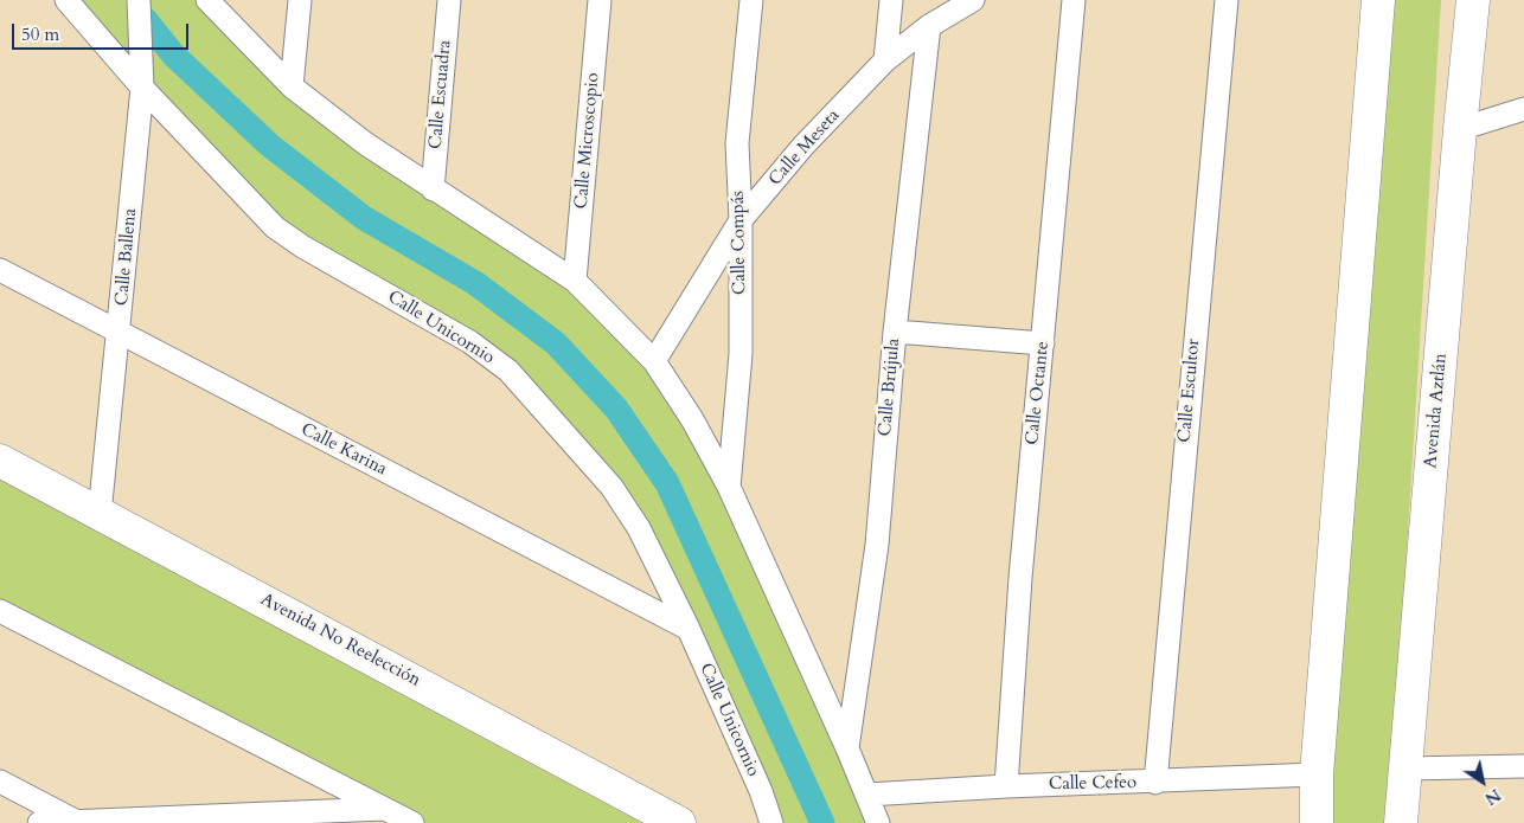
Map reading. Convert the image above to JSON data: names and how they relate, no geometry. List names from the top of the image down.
{
  "streets": {
    "main road": ["Avenida Aztlán", "Avenida No Reelección"],
    "street": [
      "Calle Escuadra",
      "Calle Microscopio",
      "Calle Meseta",
      "Calle Compás",
      "Calle Ballena",
      "Calle Unicornio",
      "Calle Brújula",
      "Calle Escultor",
      "Calle Octante",
      "Calle Karina",
      "Calle Cefeo"
    ]
  },
  "crossings": [
    ["Calle Meseta", "Calle Compás"],
    ["Calle Meseta", "Calle Brújula"],
    ["Calle Ballena", "Calle Unicornio"],
    ["Calle Ballena", "Calle Karina"],
    ["Calle Ballena", "Avenida No Reelección"],
    ["Calle Unicornio", "Calle Karina"],
    ["Calle Escultor", "Calle Cefeo"],
    ["Calle Octante", "Calle Cefeo"]
  ],
  "scale_bar": "50 m",
  "north": "bottom right"
}
